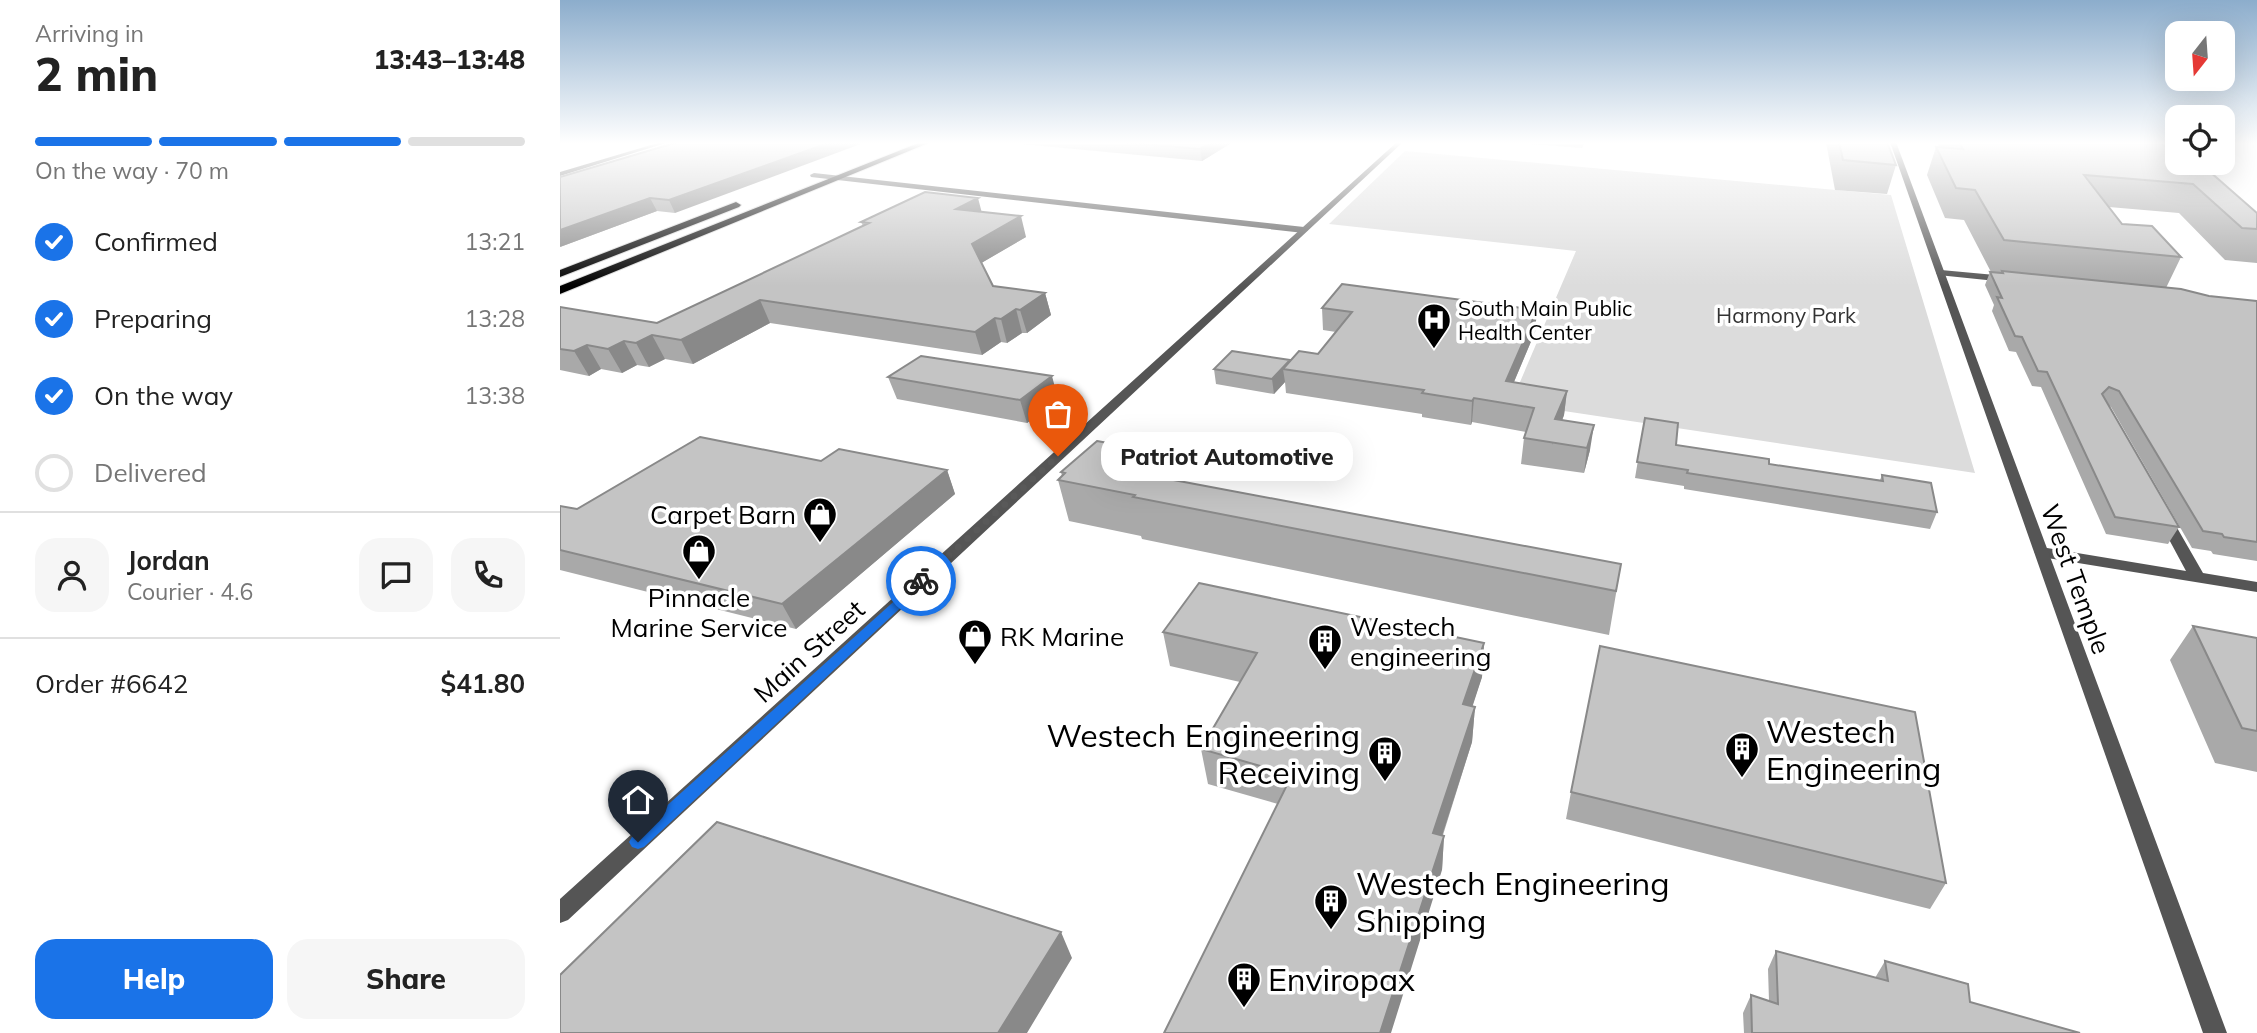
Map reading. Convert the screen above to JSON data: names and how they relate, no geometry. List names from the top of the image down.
{
  "streets": {
    "street": ["West Temple", "Main Street"]
  },
  "parks": ["Harmony Park"],
  "places": {
    "hospital": ["South Main Public Health Center"],
    "other": ["Patriot Automotive"],
    "shop": ["Carpet Barn", "Pinnacle Marine Service", "RK Marine"],
    "building": [
      "Westech engineering",
      "Westech Engineering",
      "Westech Engineering Receiving",
      "Westech Engineering Shipping",
      "Enviropax"
    ]
  },
  "north": "bottom",
  "page": {
    "heading": ["2 min", "Arriving in", "13:43–13:48"],
    "panel": [
      "Jordan",
      "Courier · 4.6",
      "Order #6642",
      "$41.80"
    ],
    "bar": "On the way · 70 m",
    "list": [
      ["Confirmed", "13:21"],
      ["Preparing", "13:28"],
      ["On the way", "13:38"],
      "Delivered"
    ],
    "bubble": "Patriot Automotive",
    "buttons": ["Help", "Share"]
  }
}
